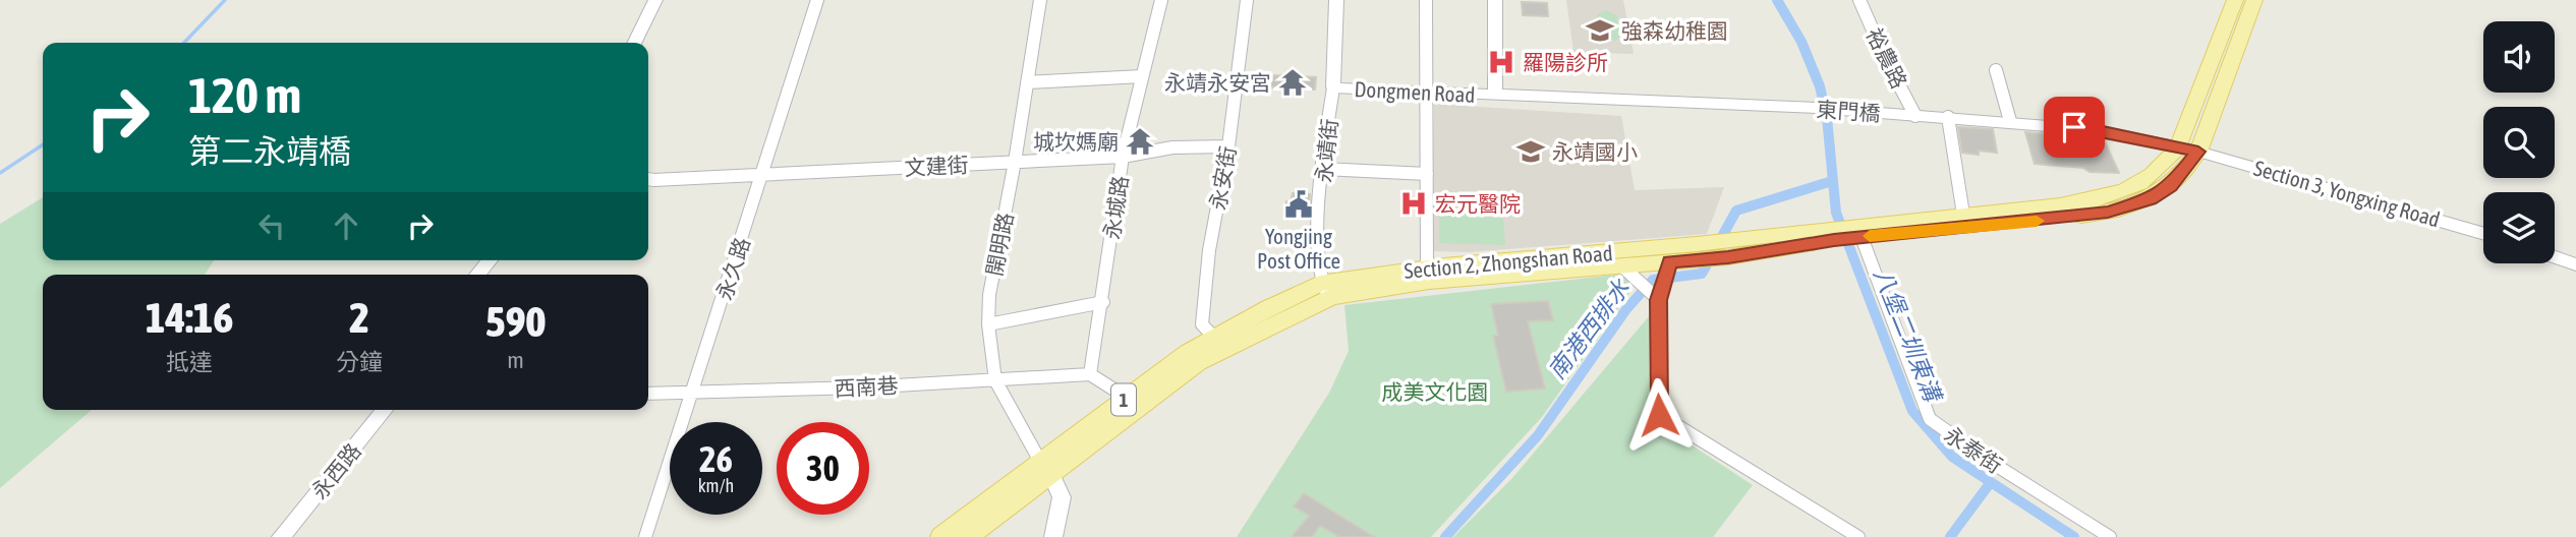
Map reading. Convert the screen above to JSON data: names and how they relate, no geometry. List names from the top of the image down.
{
  "streets": {
    "main road": ["Section 2, Zhongshan Road", "1"],
    "street": [
      "裕農路",
      "Dongmen Road",
      "東門橋",
      "永靖街",
      "文建街",
      "永安街",
      "Section 3, Yongxing Road",
      "永城路",
      "開明路",
      "永久路",
      "西南巷",
      "永泰街",
      "永西路"
    ]
  },
  "crossings": [
    ["裕農路", "東門橋"],
    ["Dongmen Road", "東門橋"],
    ["Dongmen Road", "永靖街"],
    ["東門橋", "Section 3, Yongxing Road"],
    ["東門橋", "1"],
    ["永靖街", "Section 2, Zhongshan Road"],
    ["永靖街", "1"],
    ["文建街", "永安街"],
    ["文建街", "永城路"],
    ["文建街", "開明路"],
    ["文建街", "永久路"],
    ["永安街", "1"],
    ["Section 3, Yongxing Road", "1"],
    ["永城路", "西南巷"],
    ["開明路", "西南巷"],
    ["開明路", "1"],
    ["Section 2, Zhongshan Road", "1"],
    ["永久路", "西南巷"],
    ["1", "永泰街"]
  ],
  "water": ["南港西排水", "八堡二圳東溝"],
  "parks": ["成美文化園"],
  "places": {
    "school or university": ["強森幼稚園", "永靖國小"],
    "hospital": ["羅陽診所", "宏元醫院"],
    "temple": ["永靖永安宮", "城坎媽廟"],
    "public building": ["Yongjing Post Office"]
  },
  "page": {
    "turn": ["120 m", "第二永靖橋"],
    "eta": [
      "14:16",
      "抵達",
      "2",
      "分鐘",
      "590",
      "m"
    ],
    "speed": "26 km/h",
    "limit": "30"
  }
}
